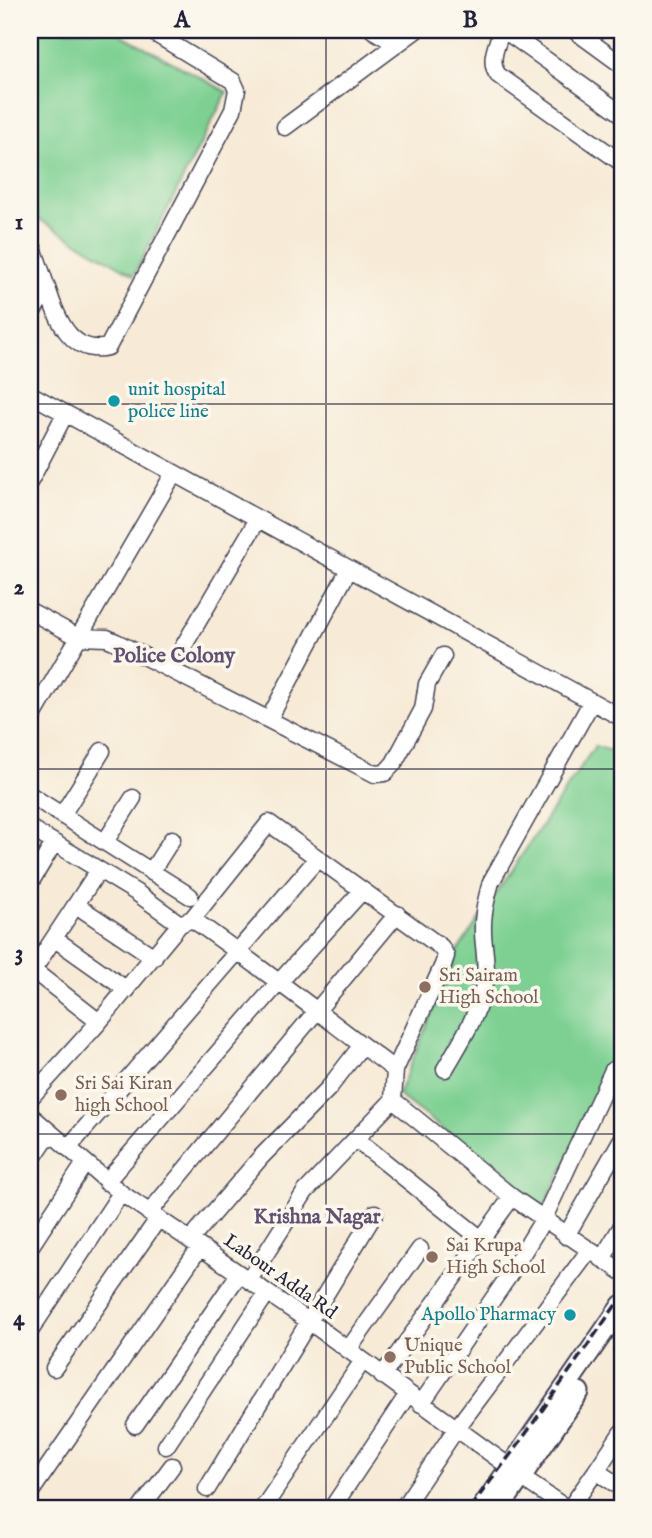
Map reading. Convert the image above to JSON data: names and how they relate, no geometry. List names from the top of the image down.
{
  "streets": {
    "street": ["Labour Adda Rd"]
  },
  "districts": ["Police Colony", "Krishna Nagar"],
  "places": [
    "unit hospital police line",
    "Sri Sairam High School",
    "Sri Sai Kiran high School",
    "Sai Krupa High School",
    "Apollo Pharmacy",
    "Unique Public School"
  ],
  "grid": {
    "columns": ["A", "B"],
    "rows": [
      "1",
      "2",
      "3",
      "4"
    ]
  }
}
